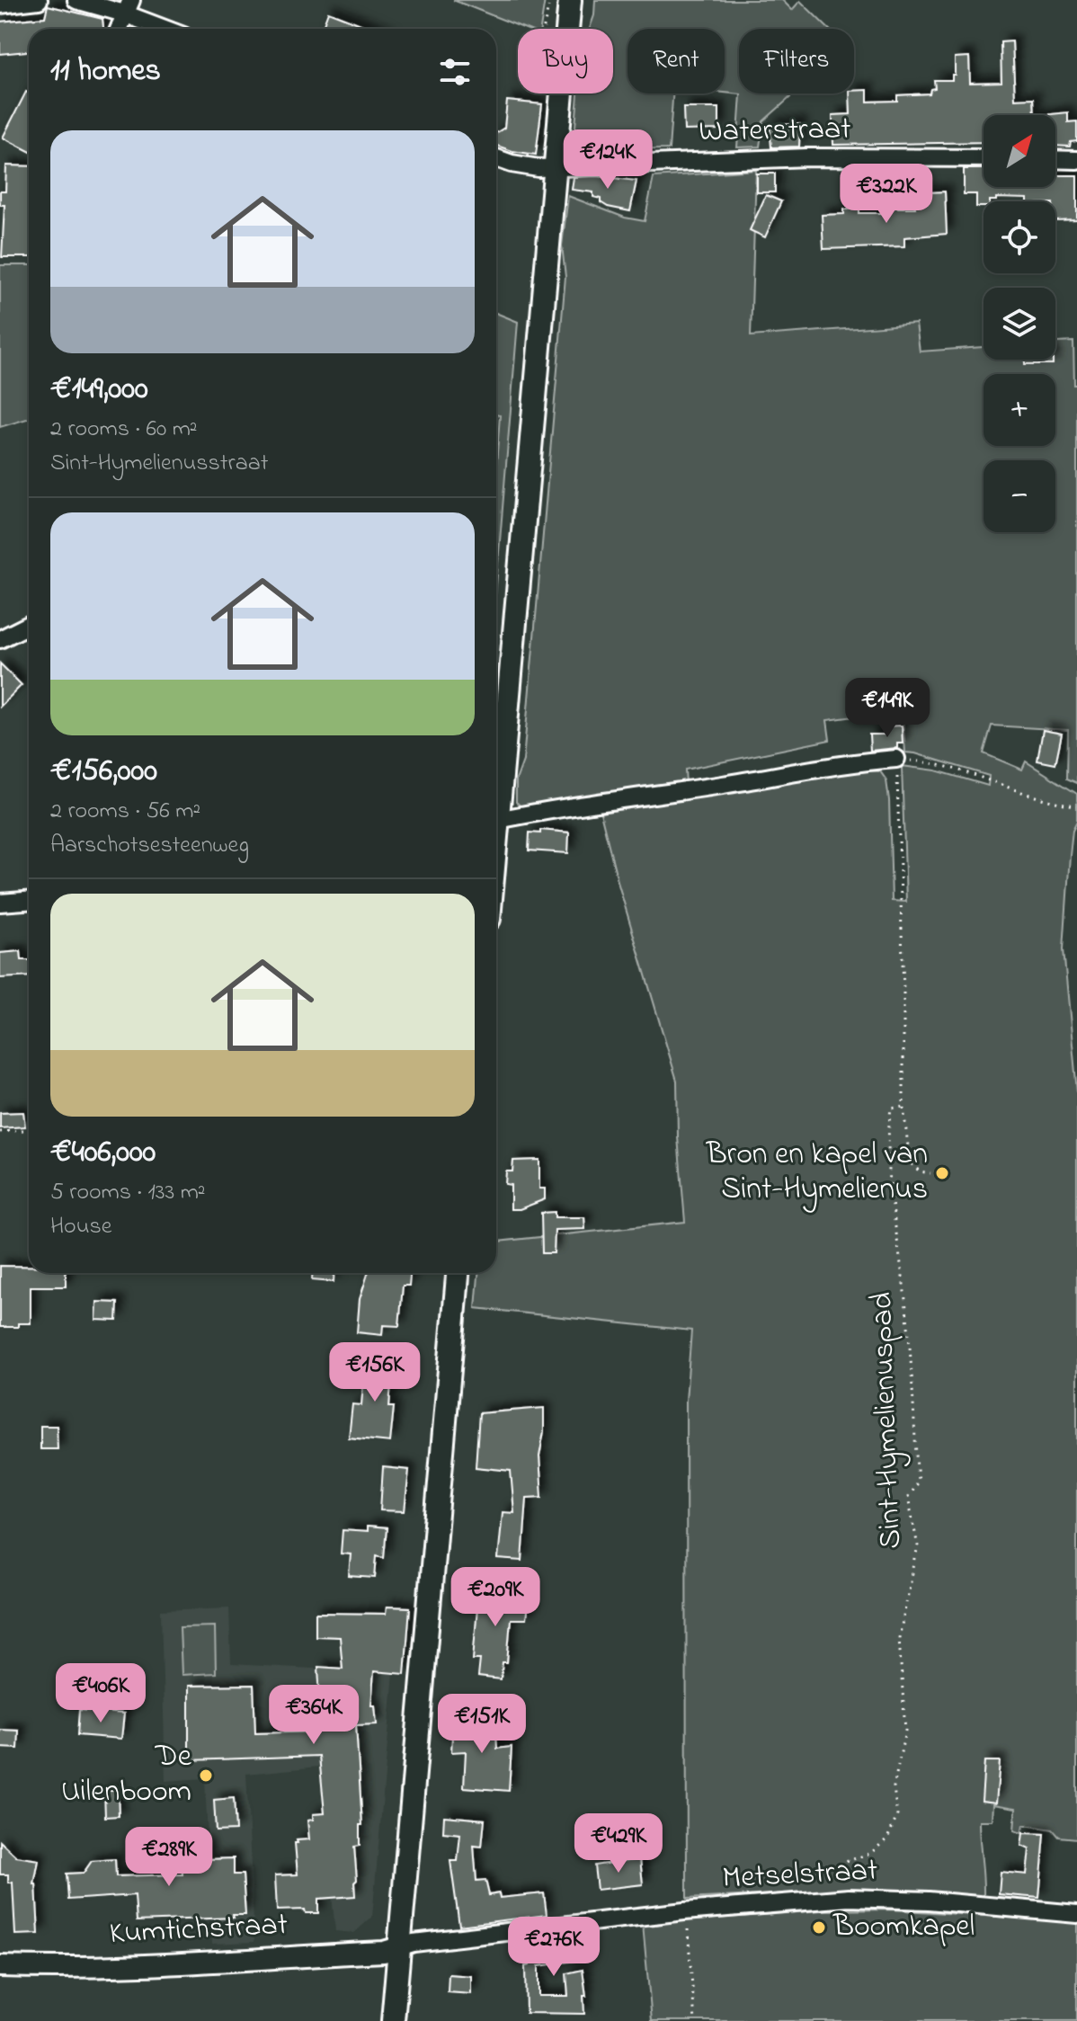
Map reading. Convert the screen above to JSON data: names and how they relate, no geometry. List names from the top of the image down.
{
  "streets": {
    "street": ["Waterstraat", "Metselstraat", "Kumtichstraat"],
    "path": ["Sint-Hymelienuspad"]
  },
  "crossings": [
    ["Sint-Hymelienuspad", "Metselstraat"],
    ["Metselstraat", "Kumtichstraat"]
  ],
  "places": ["Bron en kapel van Sint-Hymelienus", "De Uilenboom", "Boomkapel"],
  "north": "top right",
  "page": {
    "chip": ["Buy", "Rent", "Filters"],
    "heading": "11 homes",
    "map_buttons": ["+", "−"],
    "list": [
      {
        "name": "€149,000",
        "note": "2 rooms · 60 m² · Sint-Hymelienusstraat"
      },
      {
        "name": "€156,000",
        "note": "2 rooms · 56 m² · Aarschotsesteenweg"
      },
      {
        "name": "€406,000",
        "note": "5 rooms · 133 m² · House"
      }
    ],
    "price": [
      "€124K",
      "€322K",
      "€149K",
      "€156K",
      "€209K",
      "€406K",
      "€364K",
      "€151K",
      "€429K",
      "€289K",
      "€276K"
    ]
  }
}
